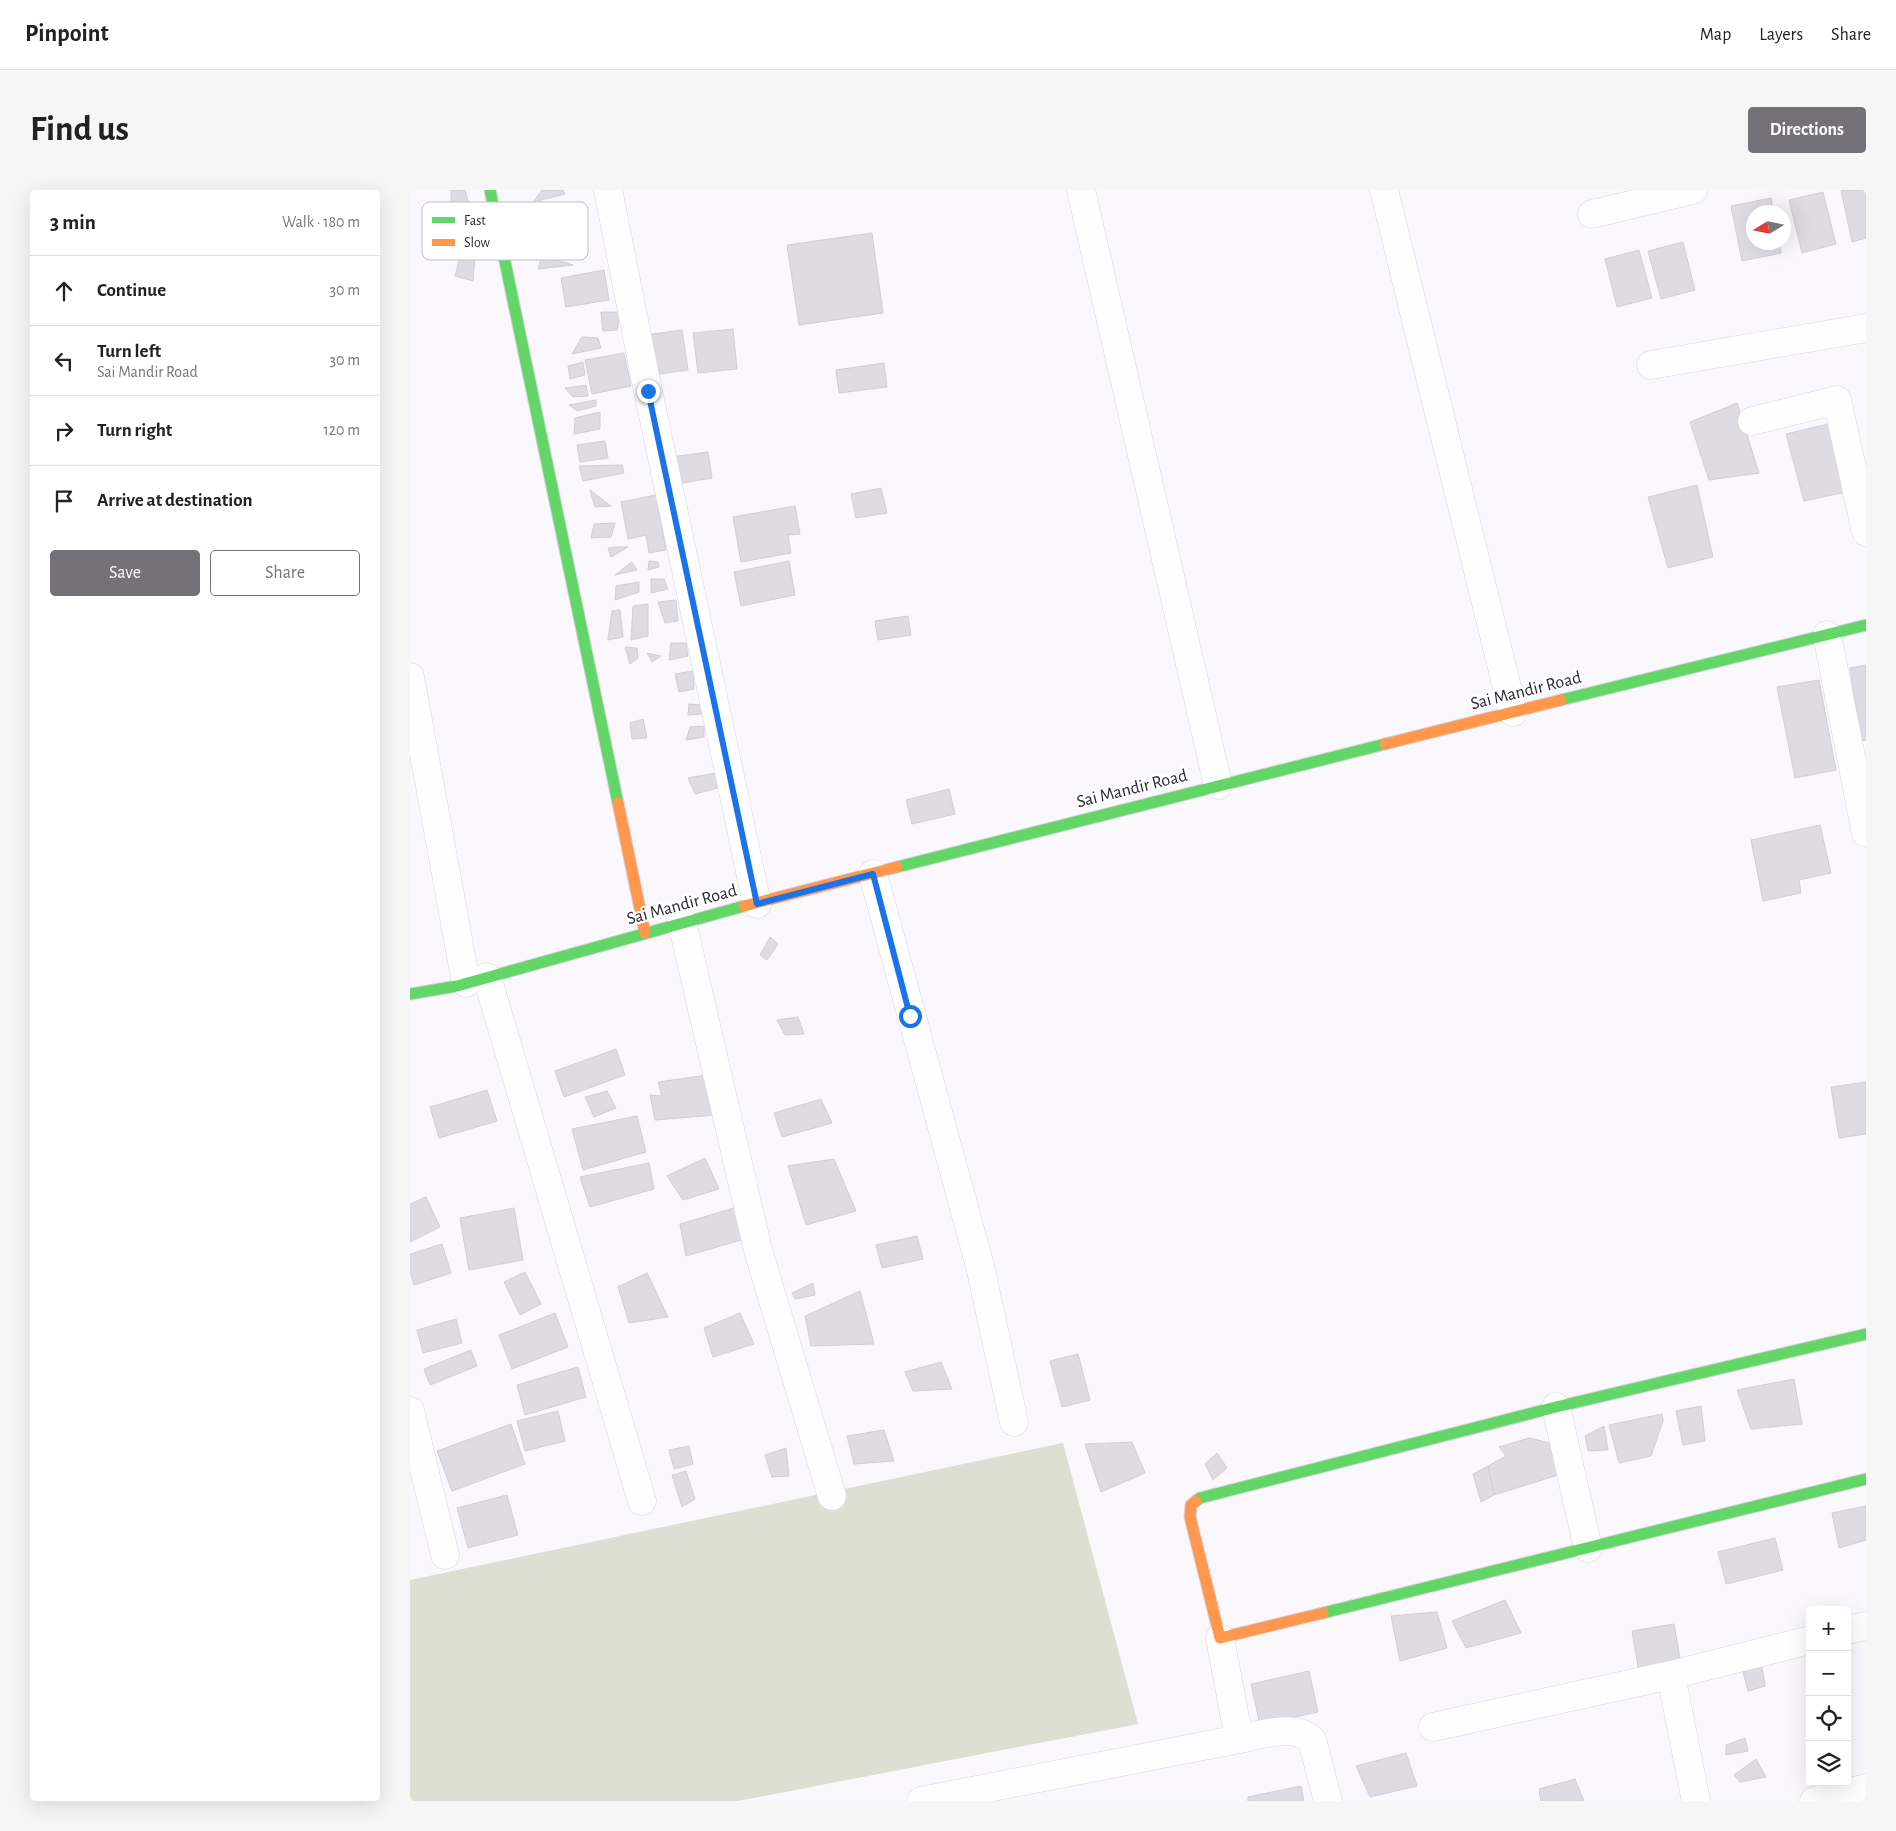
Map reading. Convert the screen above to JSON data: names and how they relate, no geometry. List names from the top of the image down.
{
  "streets": {
    "street": ["Sai Mandir Road"]
  },
  "legend": ["Fast", "Slow"],
  "north": "left",
  "page": {
    "header": "Pinpoint",
    "nav": ["Map", "Layers", "Share"],
    "buttons": [
      "Directions",
      ["Save", "Share"]
    ],
    "title": "Find us",
    "heading": ["3 min", "Walk · 180 m"],
    "list": [
      ["Continue", "30 m"],
      ["Turn left", "Sai Mandir Road", "30 m"],
      ["Turn right", "120 m"],
      "Arrive at destination"
    ],
    "map_buttons": ["+", "−"]
  }
}
